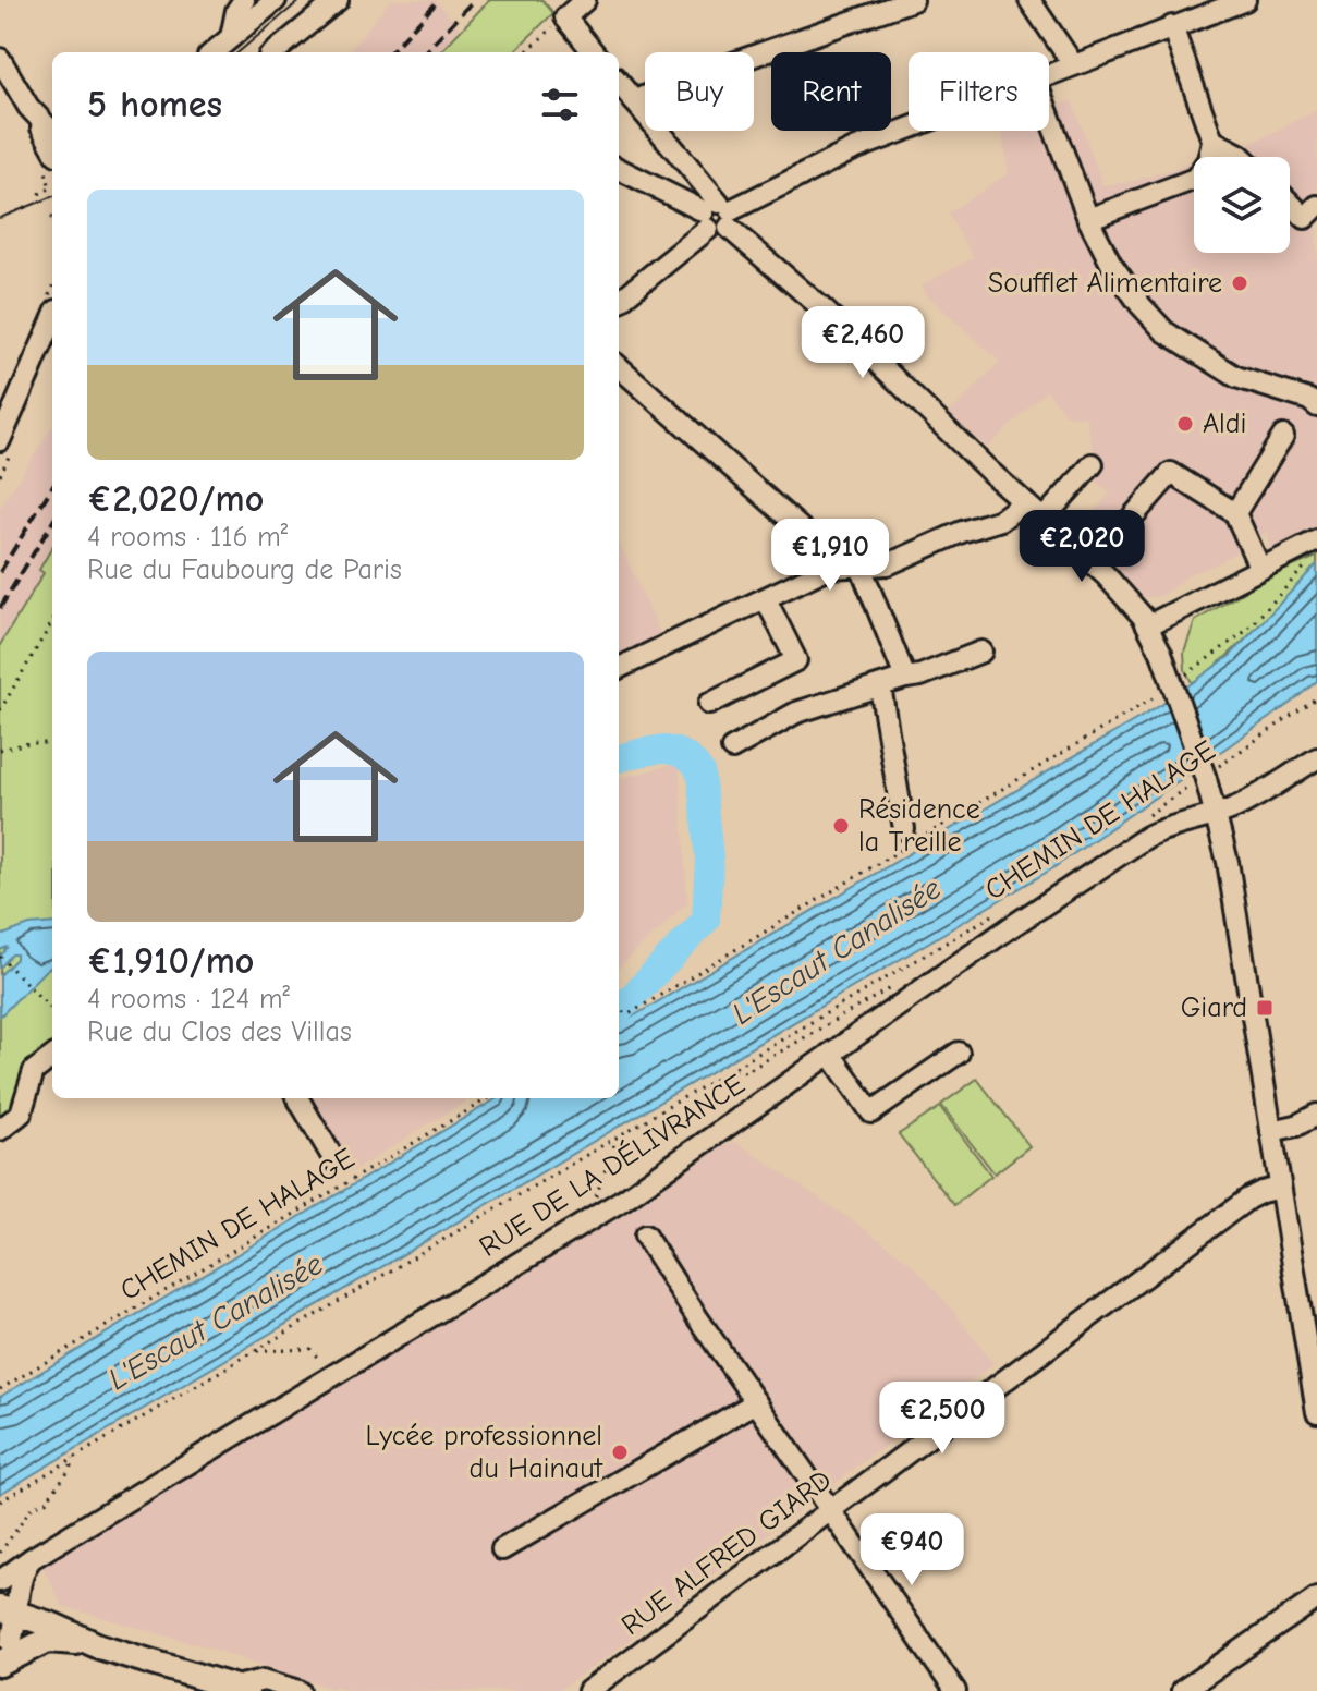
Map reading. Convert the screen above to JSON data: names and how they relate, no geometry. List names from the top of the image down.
{
  "streets": {
    "street": ["RUE DE LA DÉLIVRANCE", "RUE ALFRED GIARD"],
    "path": ["CHEMIN DE HALAGE"]
  },
  "water": ["L'Escaut Canalisée"],
  "places": {
    "other": [
      "Soufflet Alimentaire",
      "Aldi",
      "Résidence la Treille",
      "Lycée professionnel du Hainaut"
    ],
    "transit": ["Giard"]
  },
  "page": {
    "chip": ["Buy", "Rent", "Filters"],
    "heading": "5 homes",
    "list": [
      {
        "name": "€2,020/mo",
        "note": "4 rooms · 116 m² · Rue du Faubourg de Paris"
      },
      {
        "name": "€1,910/mo",
        "note": "4 rooms · 124 m² · Rue du Clos des Villas"
      }
    ],
    "price": [
      "€2,460",
      "€2,020",
      "€1,910",
      "€2,500",
      "€940"
    ]
  }
}
